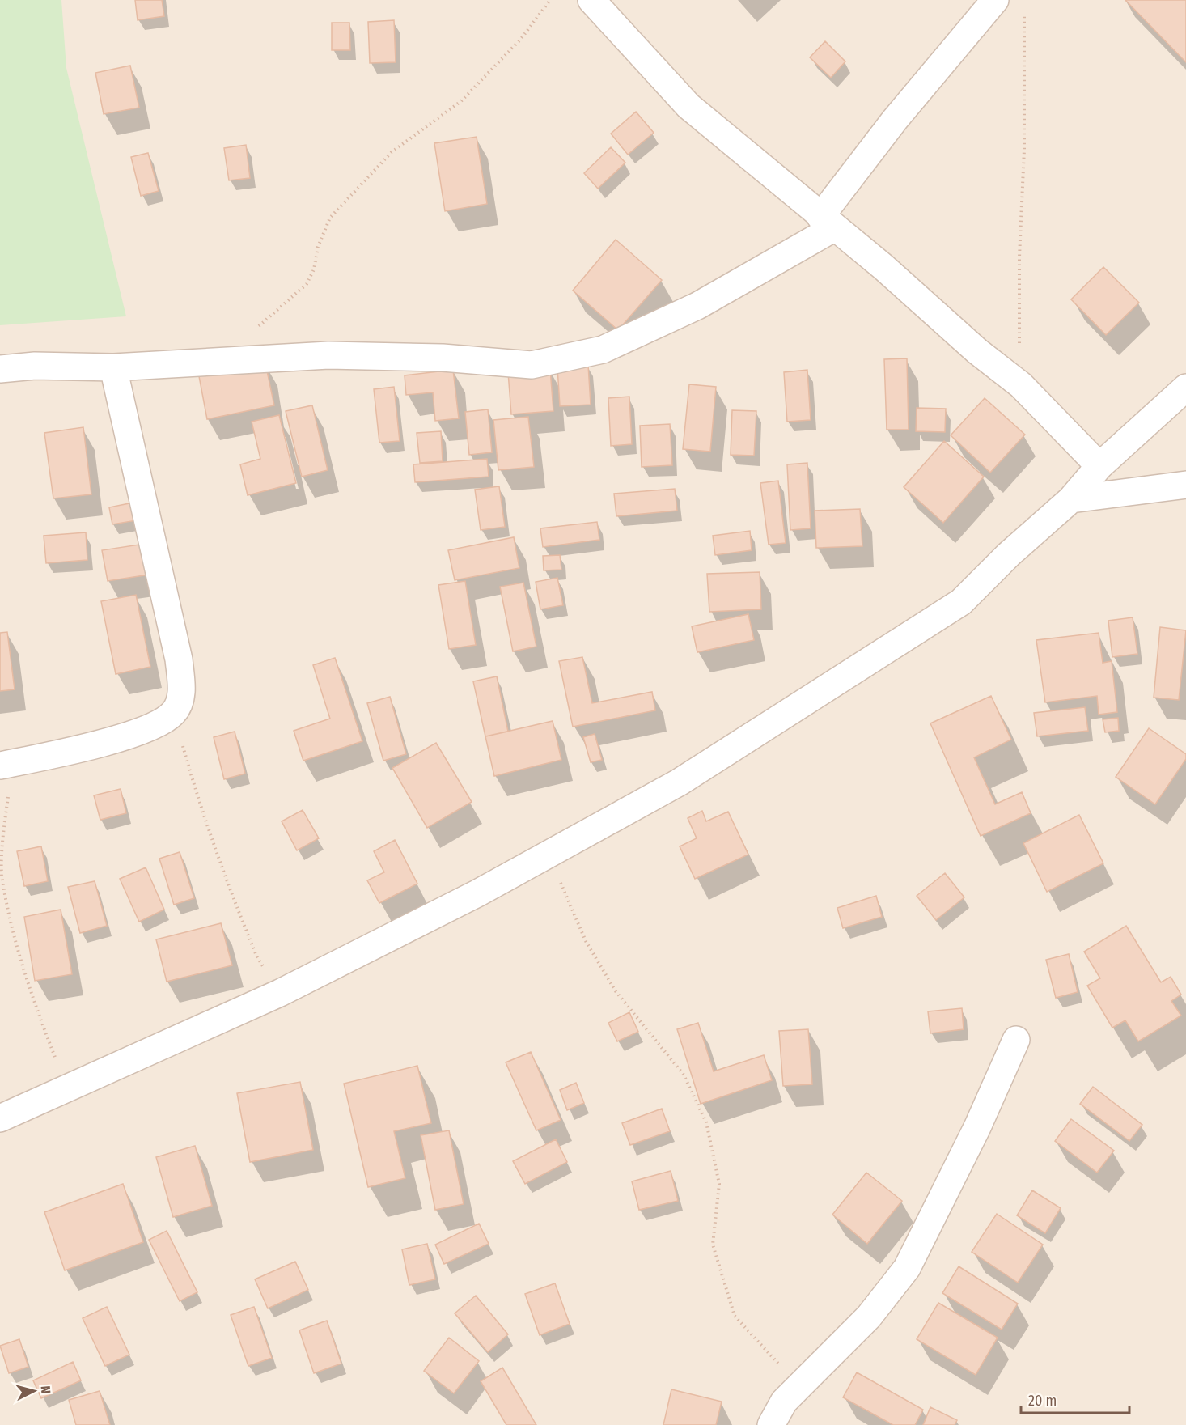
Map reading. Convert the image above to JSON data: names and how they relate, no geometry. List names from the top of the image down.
{
  "scale_bar": "20 m",
  "north": "right"
}
